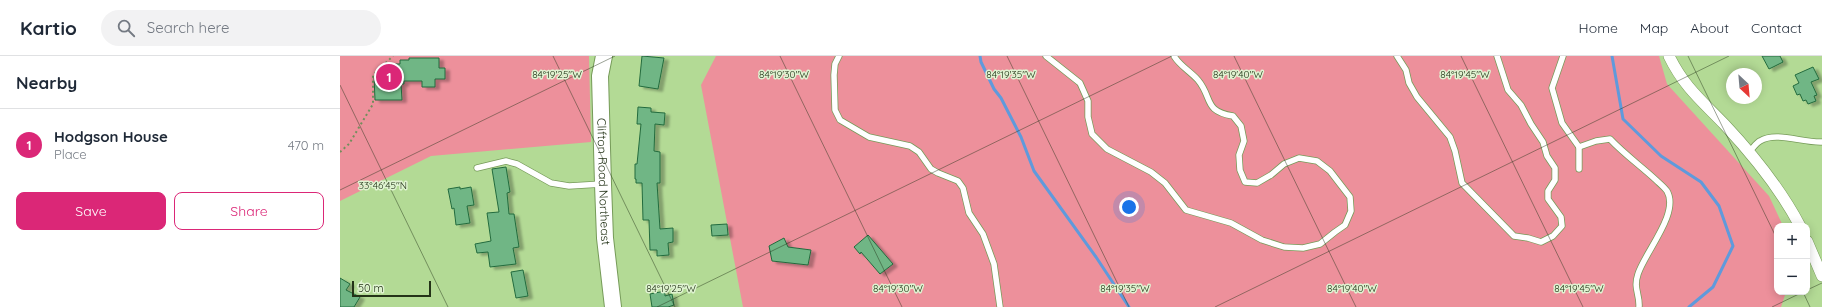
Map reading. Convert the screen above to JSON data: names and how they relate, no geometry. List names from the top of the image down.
{
  "streets": {
    "street": ["Clifton Road Northeast"]
  },
  "scale_bar": "50 m",
  "north": "bottom right",
  "page": {
    "header": "Kartio",
    "search": "Search here",
    "nav": [
      "Home",
      "Map",
      "About",
      "Contact"
    ],
    "heading": "Nearby",
    "pins": "1",
    "list": [
      {
        "mark": "1",
        "name": "Hodgson House",
        "note": "Place",
        "value": "470 m"
      }
    ],
    "buttons": ["Save", "Share"],
    "map_buttons": ["+", "−"],
    "scale": "50 m"
  },
  "coordinates": [
    "84°19'25\"W",
    "84°19'30\"W",
    "84°19'35\"W",
    "84°19'40\"W",
    "84°19'45\"W",
    "33°46'45\"N"
  ]
}
